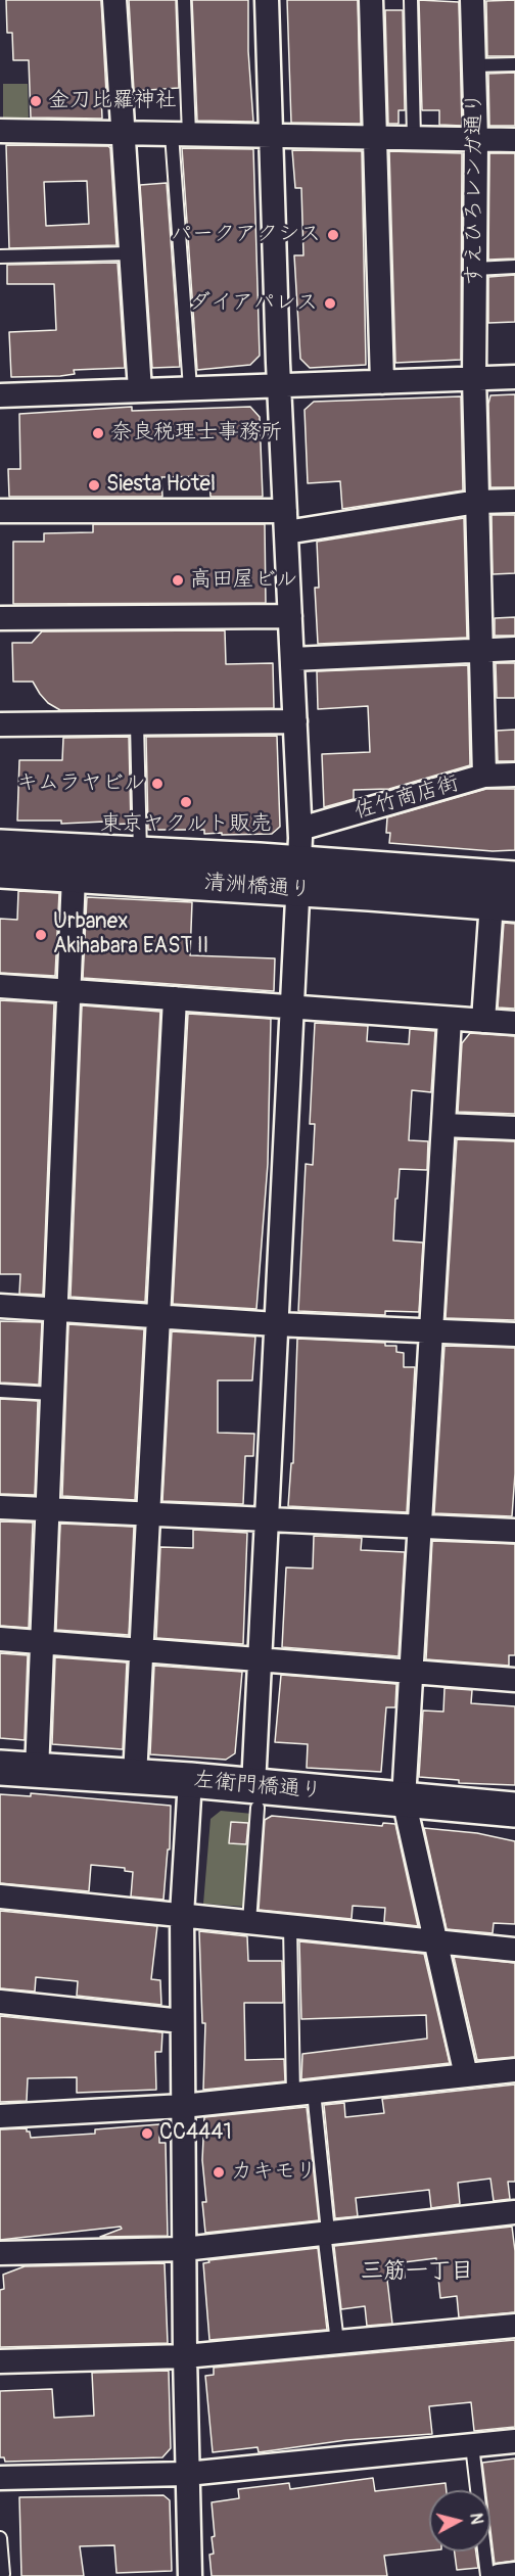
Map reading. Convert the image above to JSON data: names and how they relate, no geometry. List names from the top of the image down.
{
  "streets": {
    "street": [
      "すえひろレンガ通り",
      "佐竹商店街",
      "清洲橋通り",
      "左衛門橋通り"
    ]
  },
  "crossings": [
    ["すえひろレンガ通り", "佐竹商店街"]
  ],
  "districts": ["三筋一丁目"],
  "places": [
    "金刀比羅神社",
    "パークアクシス",
    "ダイアパレス",
    "奈良税理士事務所",
    "Siesta Hotel",
    "高田屋ビル",
    "キムラヤビル",
    "東京ヤクルト販売",
    "Urbanex Akihabara EAST II",
    "CC4441",
    "カキモリ"
  ],
  "north": "right"
}
